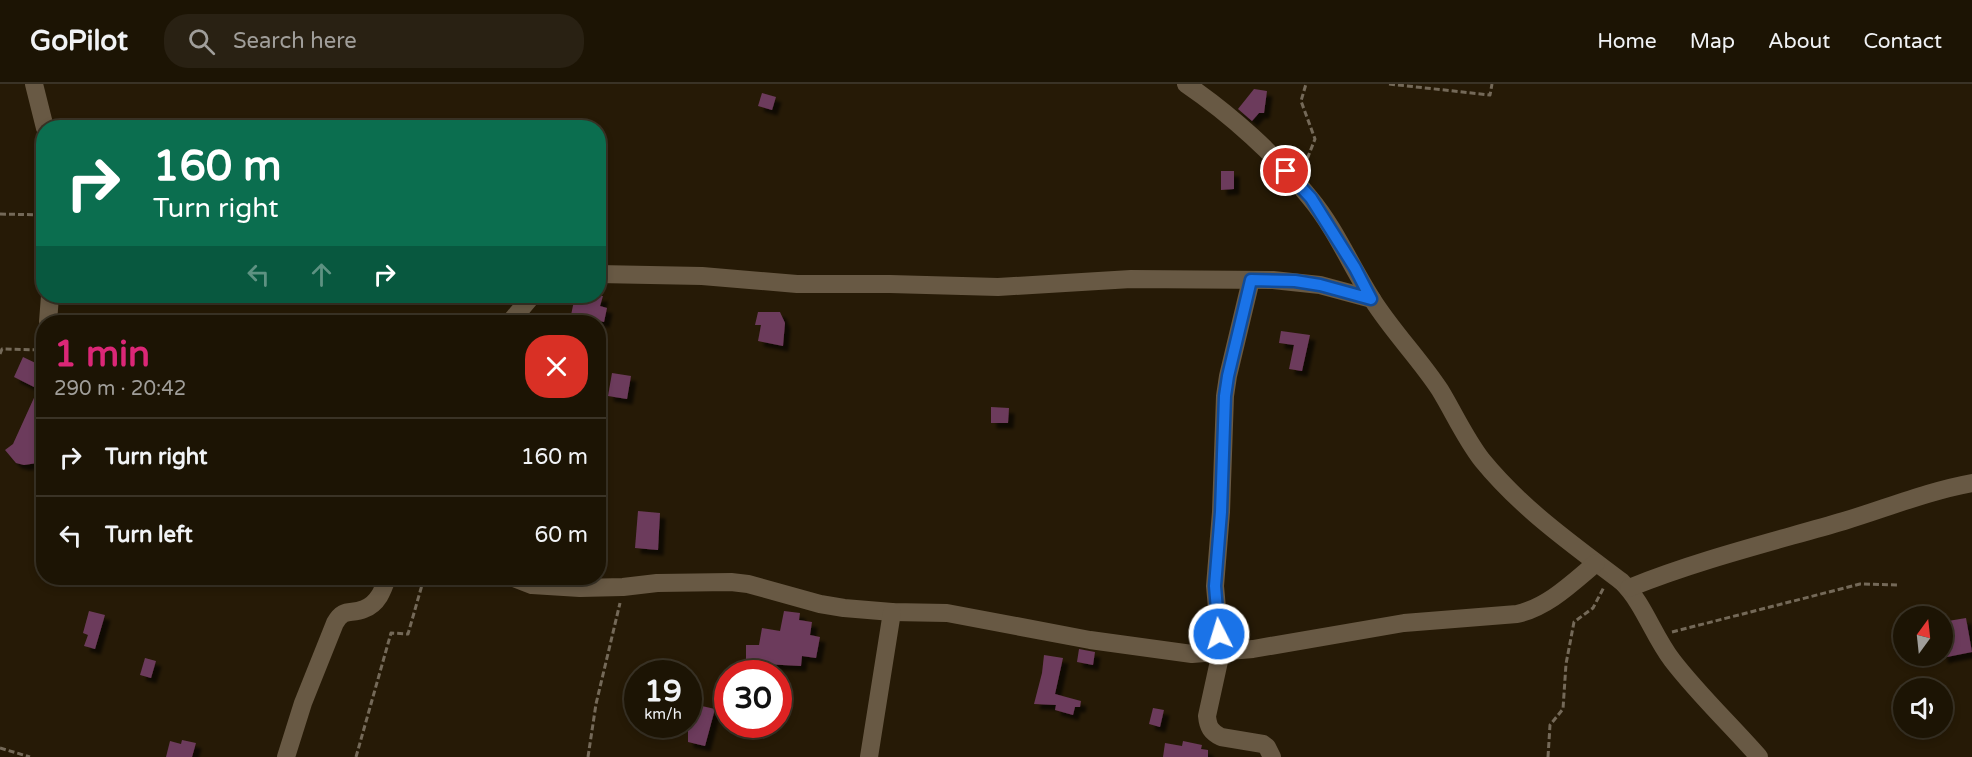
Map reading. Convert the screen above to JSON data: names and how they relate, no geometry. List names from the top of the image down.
{
  "north": "top",
  "page": {
    "header": "GoPilot",
    "search": "Search here",
    "nav": [
      "Home",
      "Map",
      "About",
      "Contact"
    ],
    "turn": ["160 m", "Turn right"],
    "heading": ["1 min", "290 m · 20:42"],
    "list": [
      {
        "name": "Turn right",
        "value": "160 m"
      },
      {
        "name": "Turn left",
        "value": "60 m"
      }
    ],
    "speed": "19 km/h",
    "limit": "30"
  }
}
